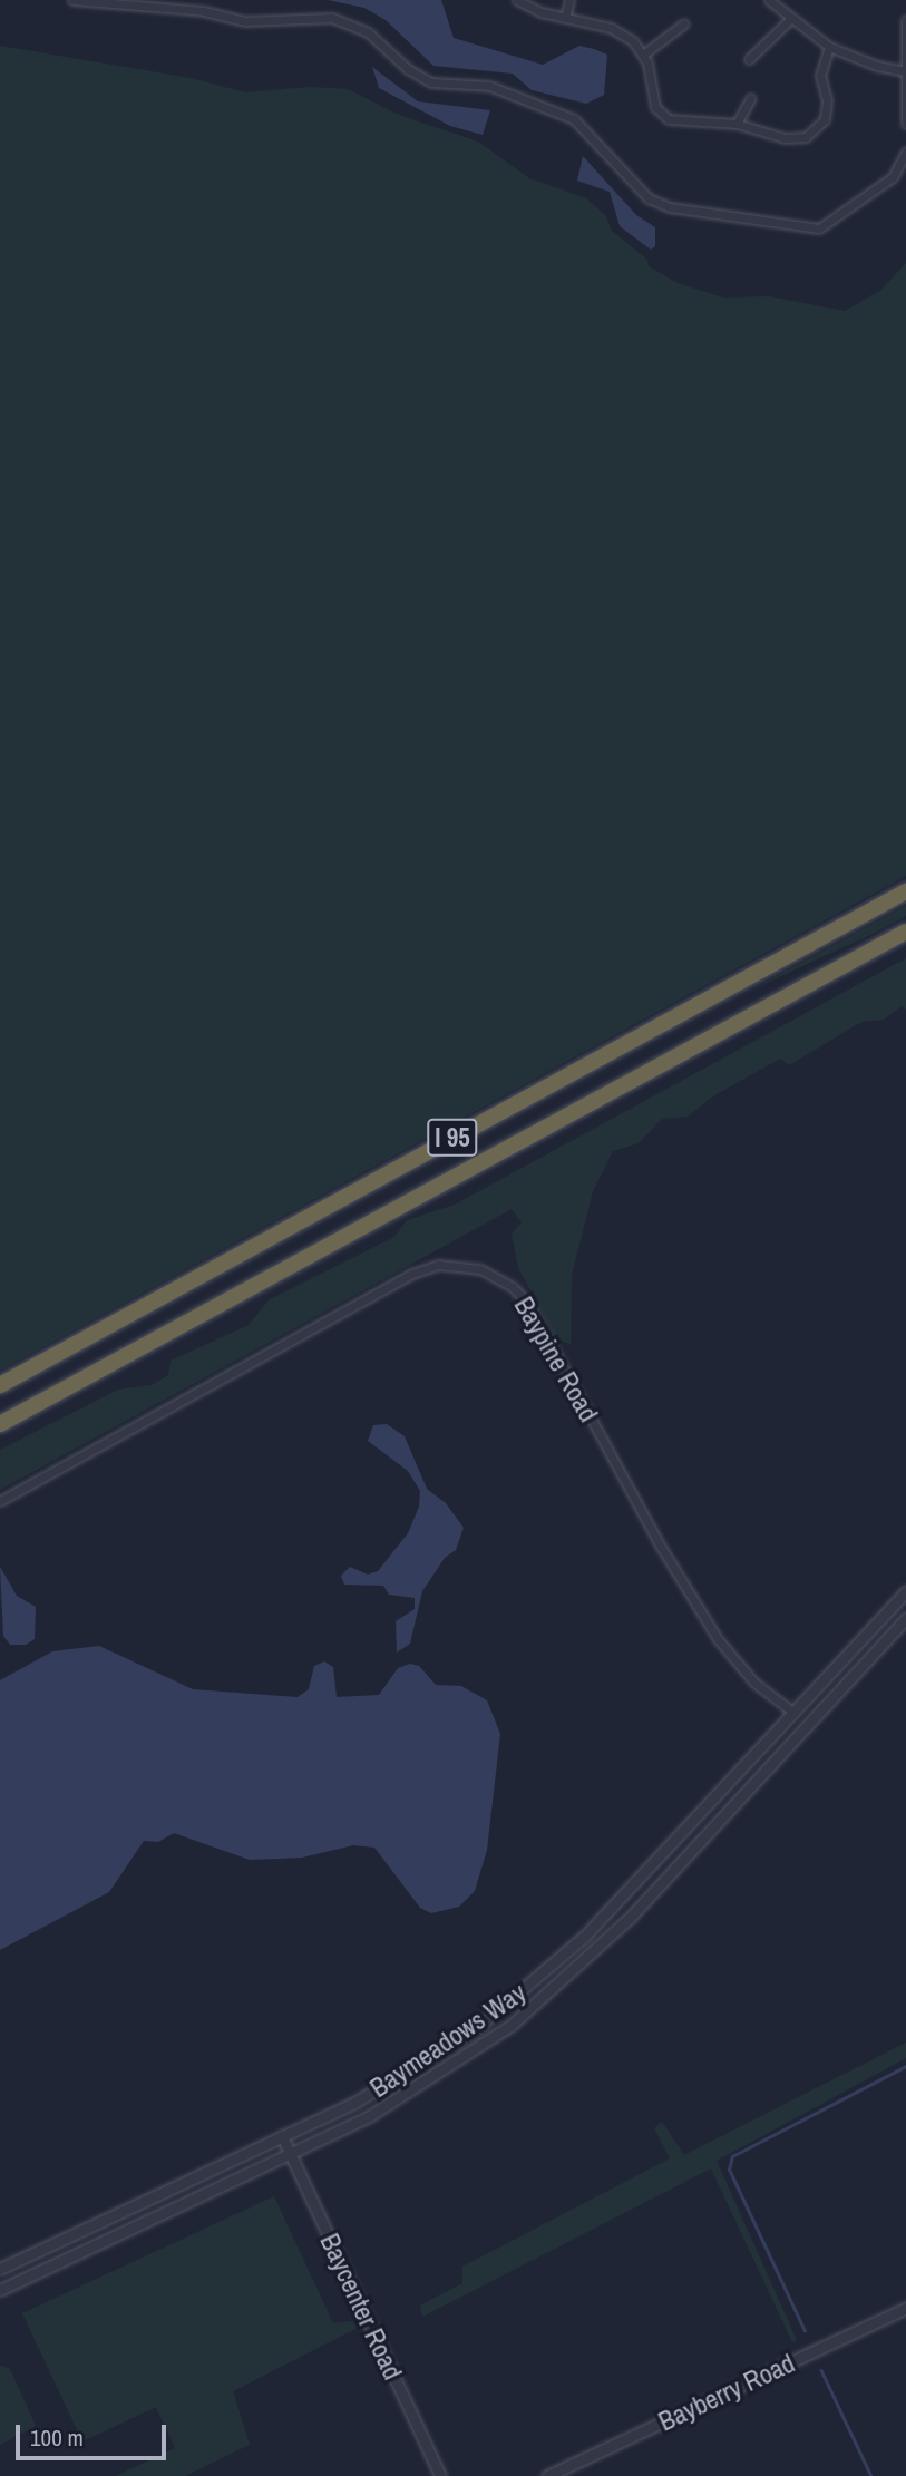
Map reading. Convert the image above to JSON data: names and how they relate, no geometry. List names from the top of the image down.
{
  "streets": {
    "highway": ["I 95"],
    "street": [
      "Baypine Road",
      "Baymeadows Way",
      "Baycenter Road",
      "Bayberry Road"
    ]
  },
  "crossings": [
    ["Baypine Road", "Baymeadows Way"],
    ["Baymeadows Way", "Baycenter Road"]
  ],
  "scale_bar": "100 m"
}
